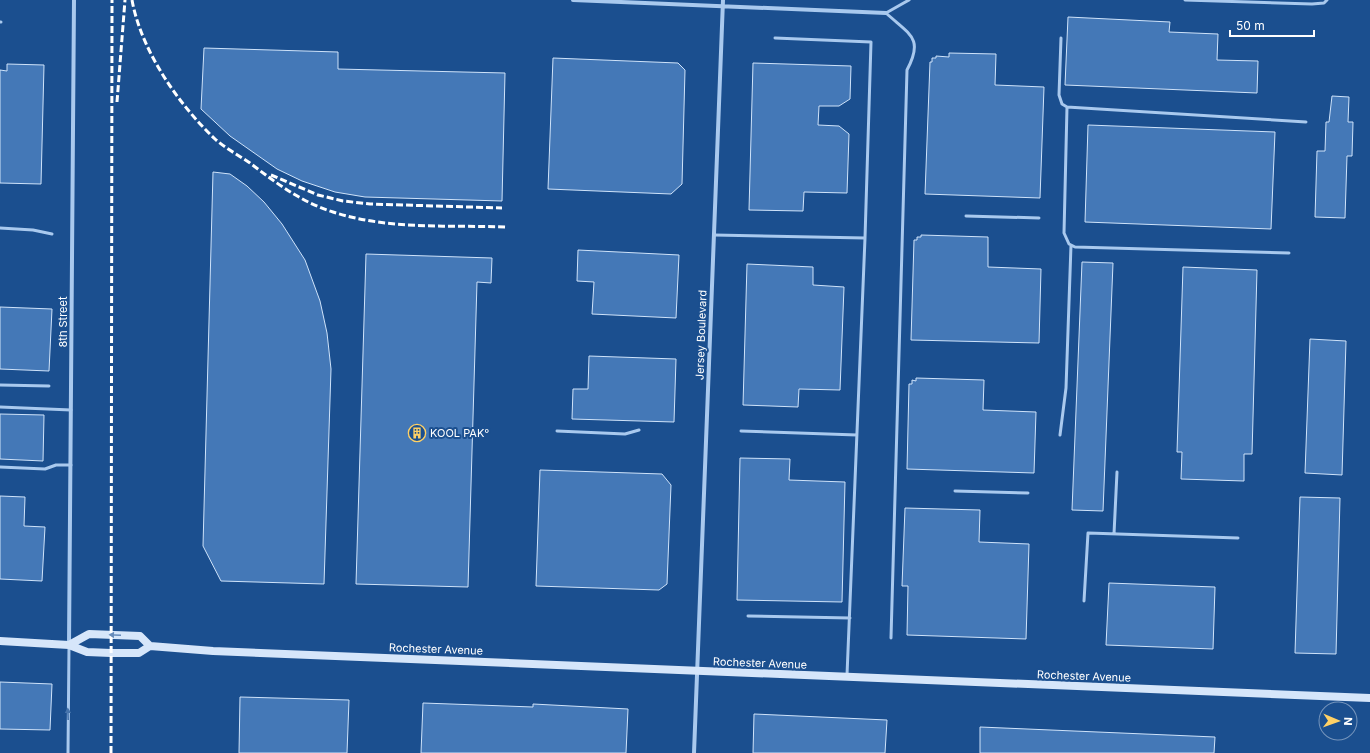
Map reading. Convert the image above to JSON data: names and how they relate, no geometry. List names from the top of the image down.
{
  "streets": {
    "main road": ["Rochester Avenue"],
    "street": ["8th Street", "Jersey Boulevard"]
  },
  "crossings": [
    ["8th Street", "Rochester Avenue"],
    ["Jersey Boulevard", "Rochester Avenue"]
  ],
  "places": {
    "building": ["KOOL PAK°"]
  },
  "scale_bar": "50 m",
  "north": "right"
}
